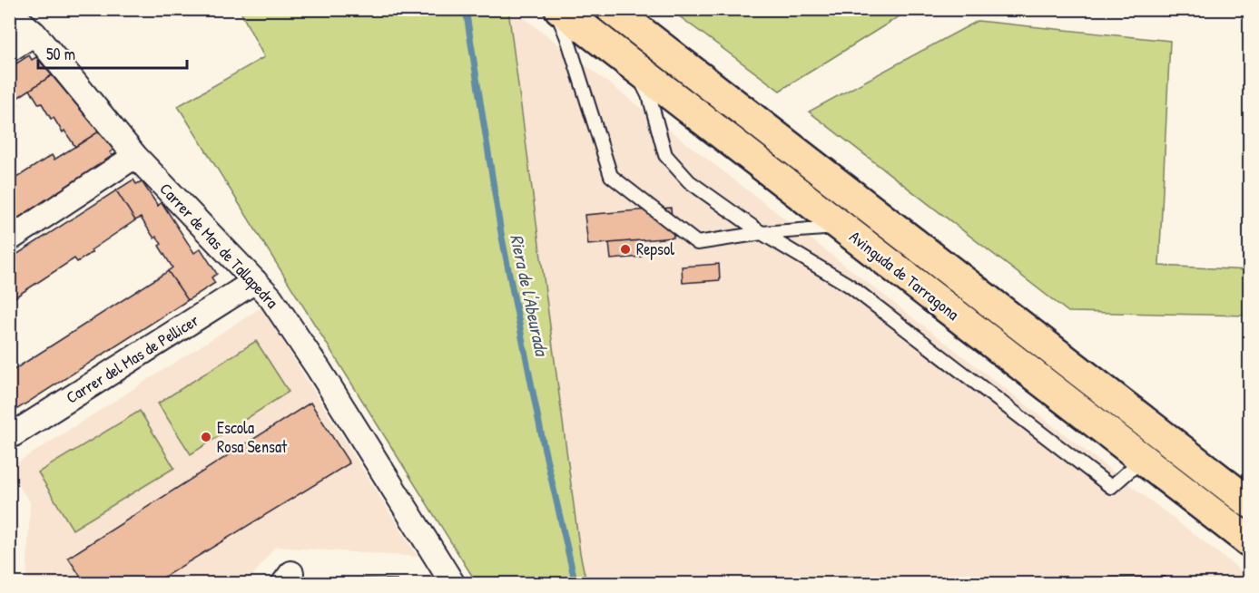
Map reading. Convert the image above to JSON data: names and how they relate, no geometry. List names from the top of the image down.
{
  "streets": {
    "main road": ["Avinguda de Tarragona"],
    "street": ["Carrer de Mas de Tallapedra", "Carrer del Mas de Pellicer"]
  },
  "crossings": [
    ["Carrer de Mas de Tallapedra", "Carrer del Mas de Pellicer"]
  ],
  "water": ["Riera de l'Abeurada"],
  "places": ["Repsol", "Escola Rosa Sensat"],
  "scale_bar": "50 m"
}
